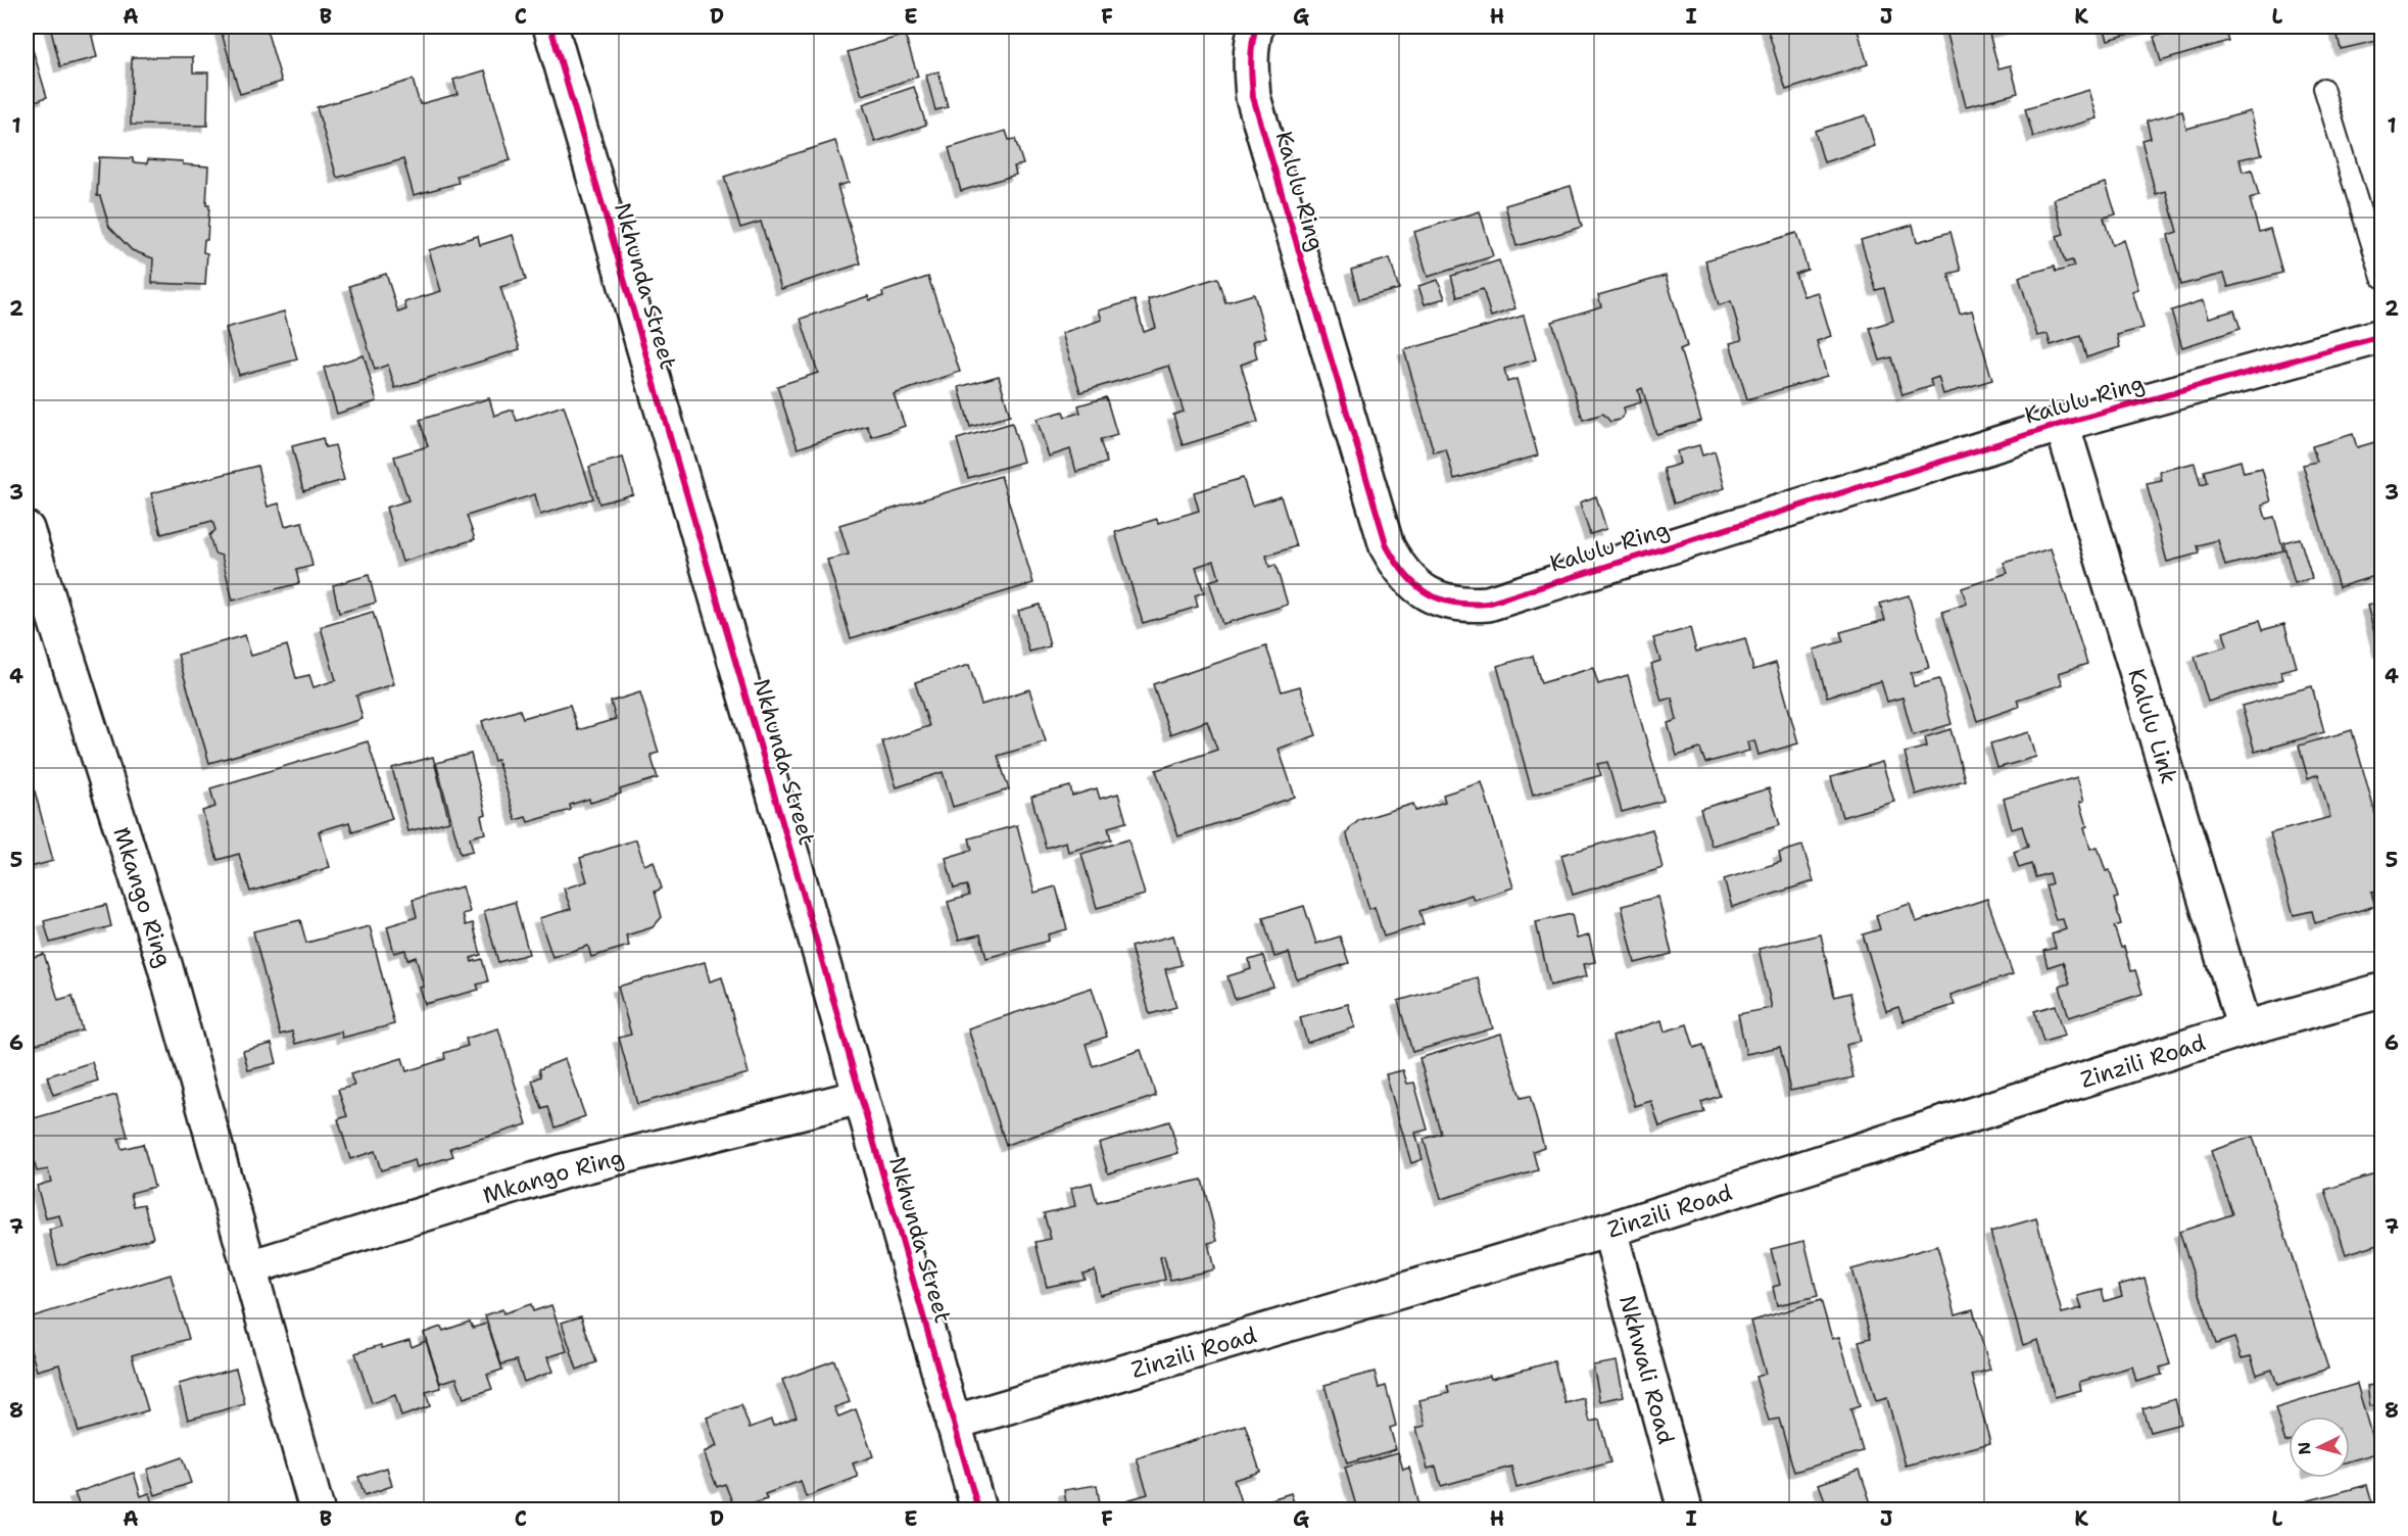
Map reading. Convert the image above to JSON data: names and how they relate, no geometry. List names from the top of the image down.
{
  "streets": {
    "street": [
      "Kalulu Ring",
      "Nkhunda Street",
      "Kalulu Link",
      "Mkango Ring",
      "Zinzili Road",
      "Nkhwali Road"
    ]
  },
  "crossings": [
    ["Kalulu Ring", "Kalulu Link"],
    ["Nkhunda Street", "Mkango Ring"],
    ["Nkhunda Street", "Zinzili Road"],
    ["Kalulu Link", "Zinzili Road"],
    ["Zinzili Road", "Nkhwali Road"]
  ],
  "north": "left",
  "grid": {
    "columns": [
      "A",
      "B",
      "C",
      "D",
      "E",
      "F",
      "G",
      "H",
      "I",
      "J",
      "K",
      "L"
    ],
    "rows": [
      "1",
      "2",
      "3",
      "4",
      "5",
      "6",
      "7",
      "8"
    ]
  }
}
